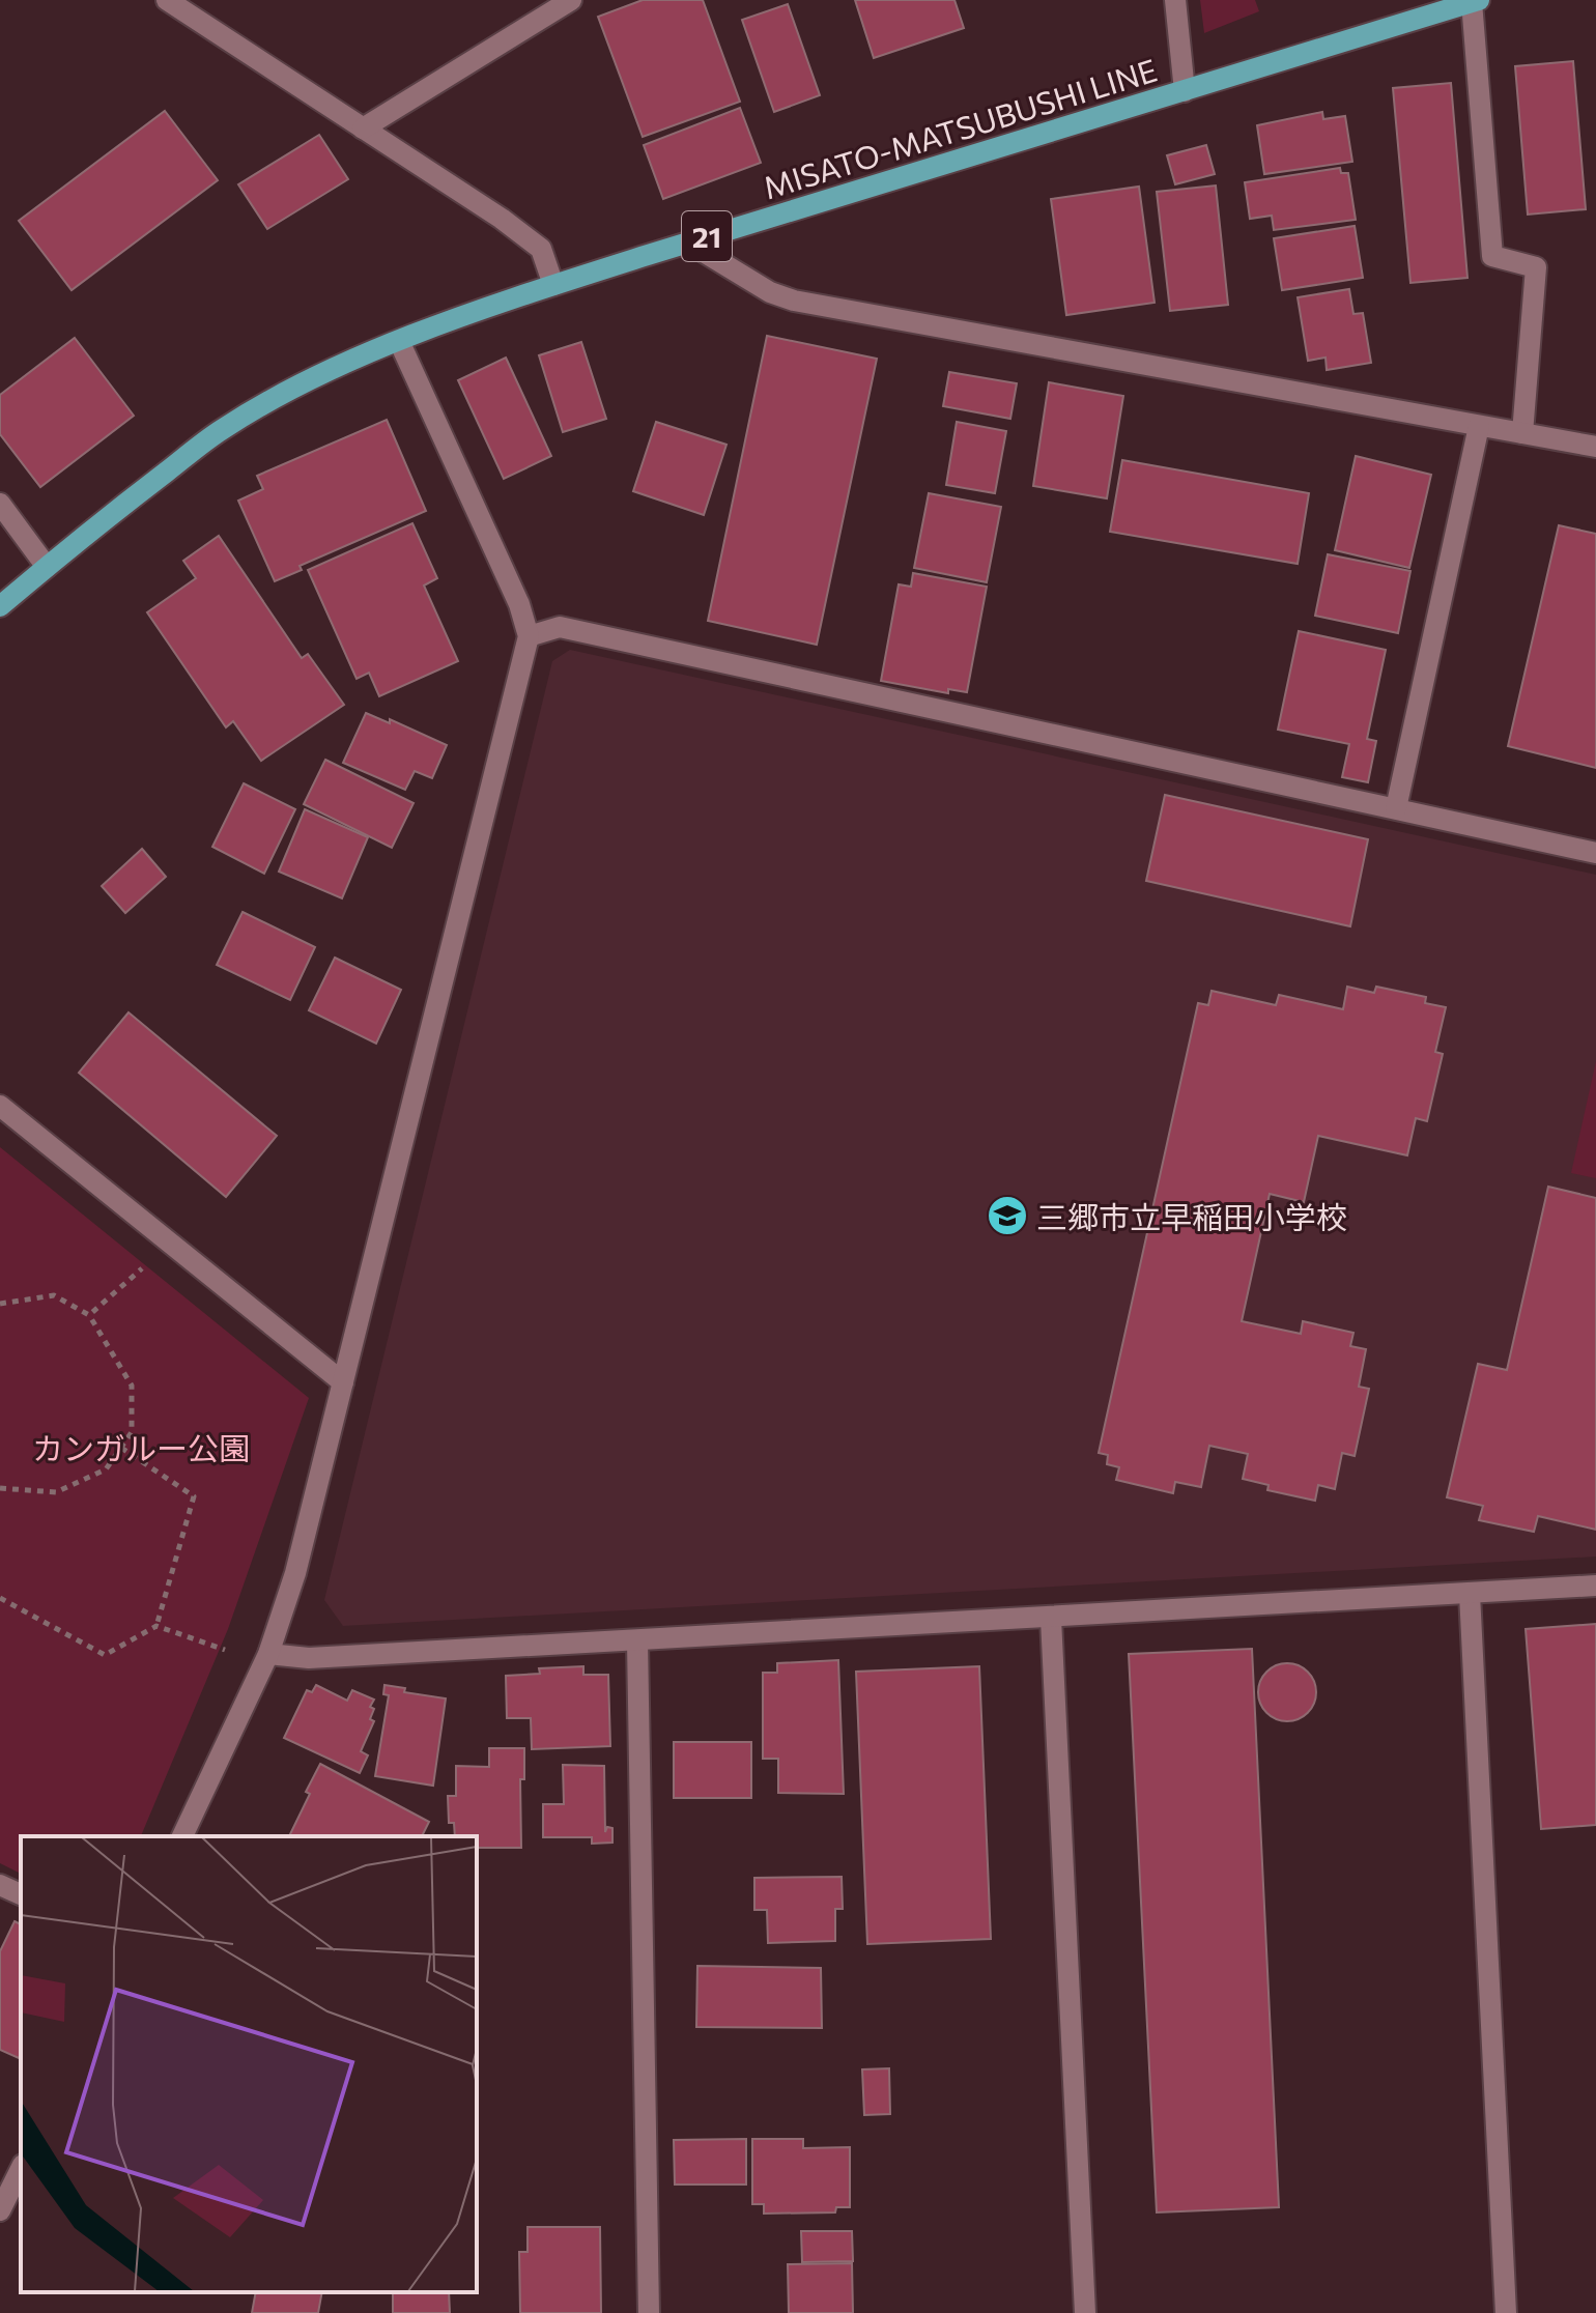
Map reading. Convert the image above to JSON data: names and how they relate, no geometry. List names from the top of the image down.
{
  "streets": {
    "main road": ["MISATO-MATSUBUSHI LINE", "21"]
  },
  "parks": ["カンガルー公園"],
  "places": {
    "school or university": ["三郷市立早稲田小学校"]
  }
}
